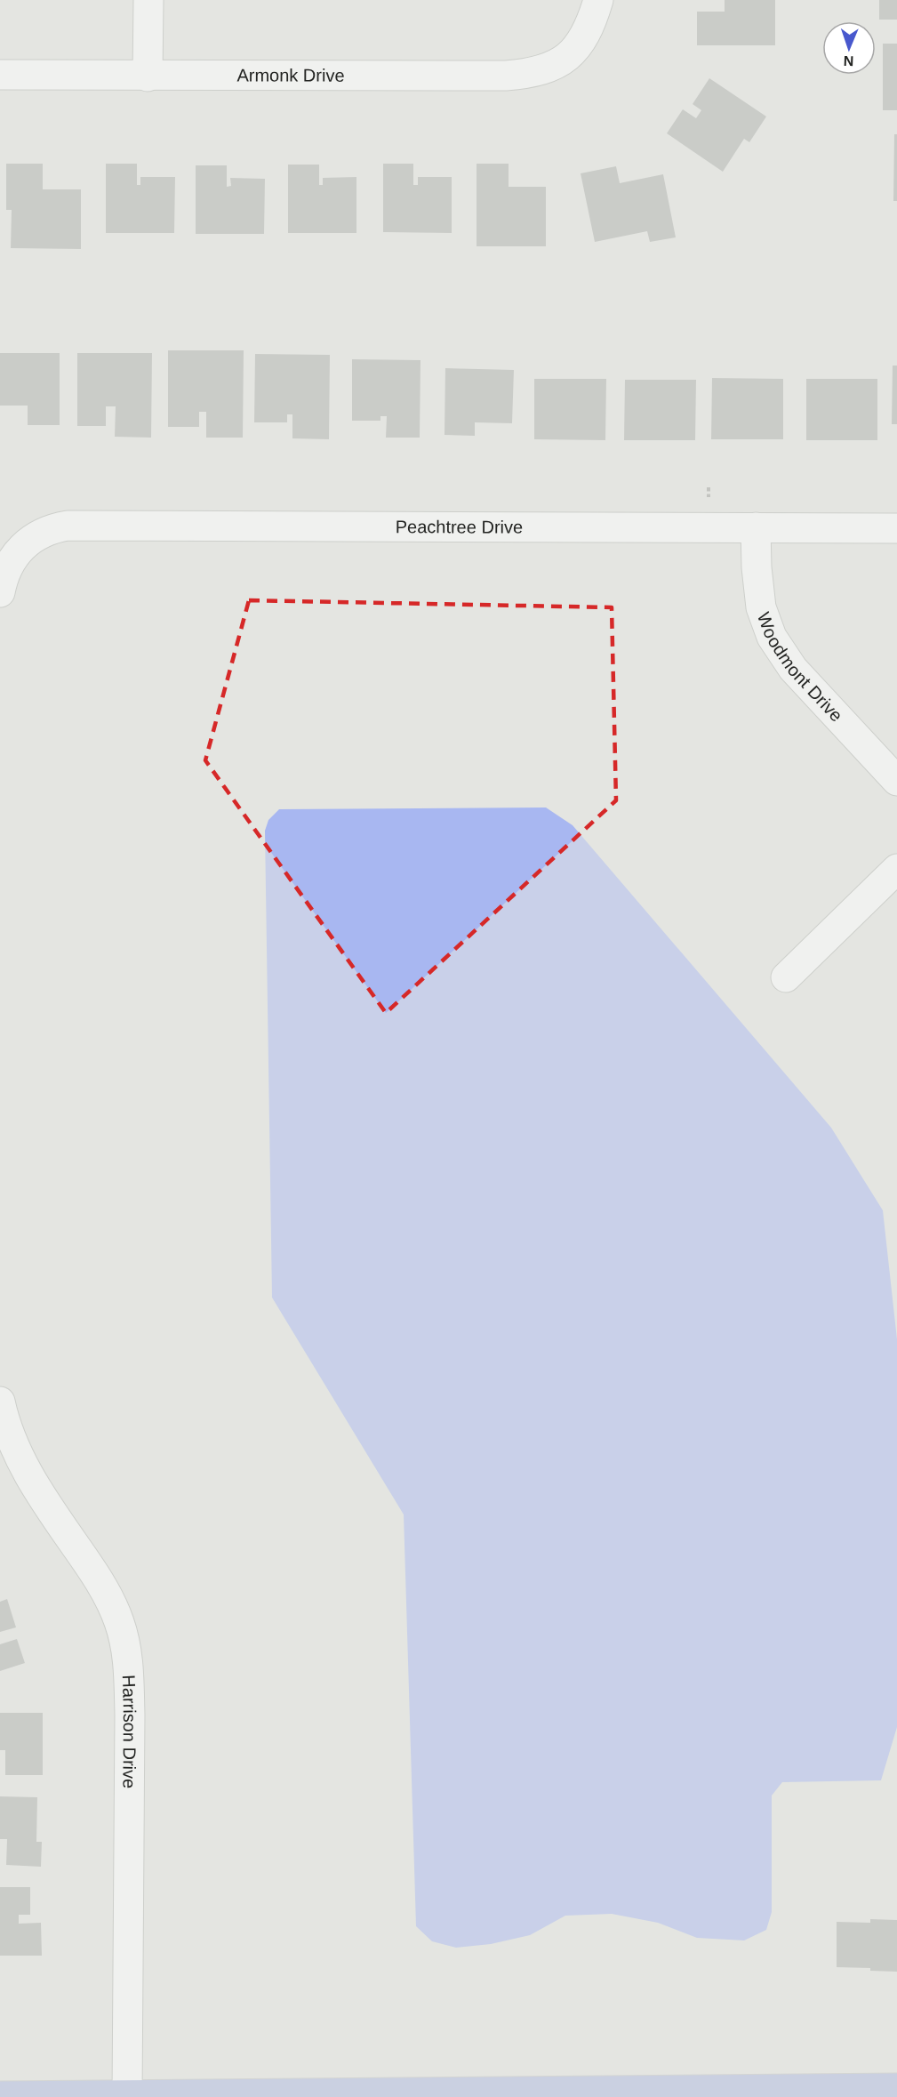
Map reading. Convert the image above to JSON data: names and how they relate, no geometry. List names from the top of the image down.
{
  "streets": {
    "street": [
      "Armonk Drive",
      "Peachtree Drive",
      "Woodmont Drive",
      "Harrison Drive"
    ]
  },
  "crossings": [
    ["Peachtree Drive", "Woodmont Drive"]
  ],
  "north": "bottom"
}
